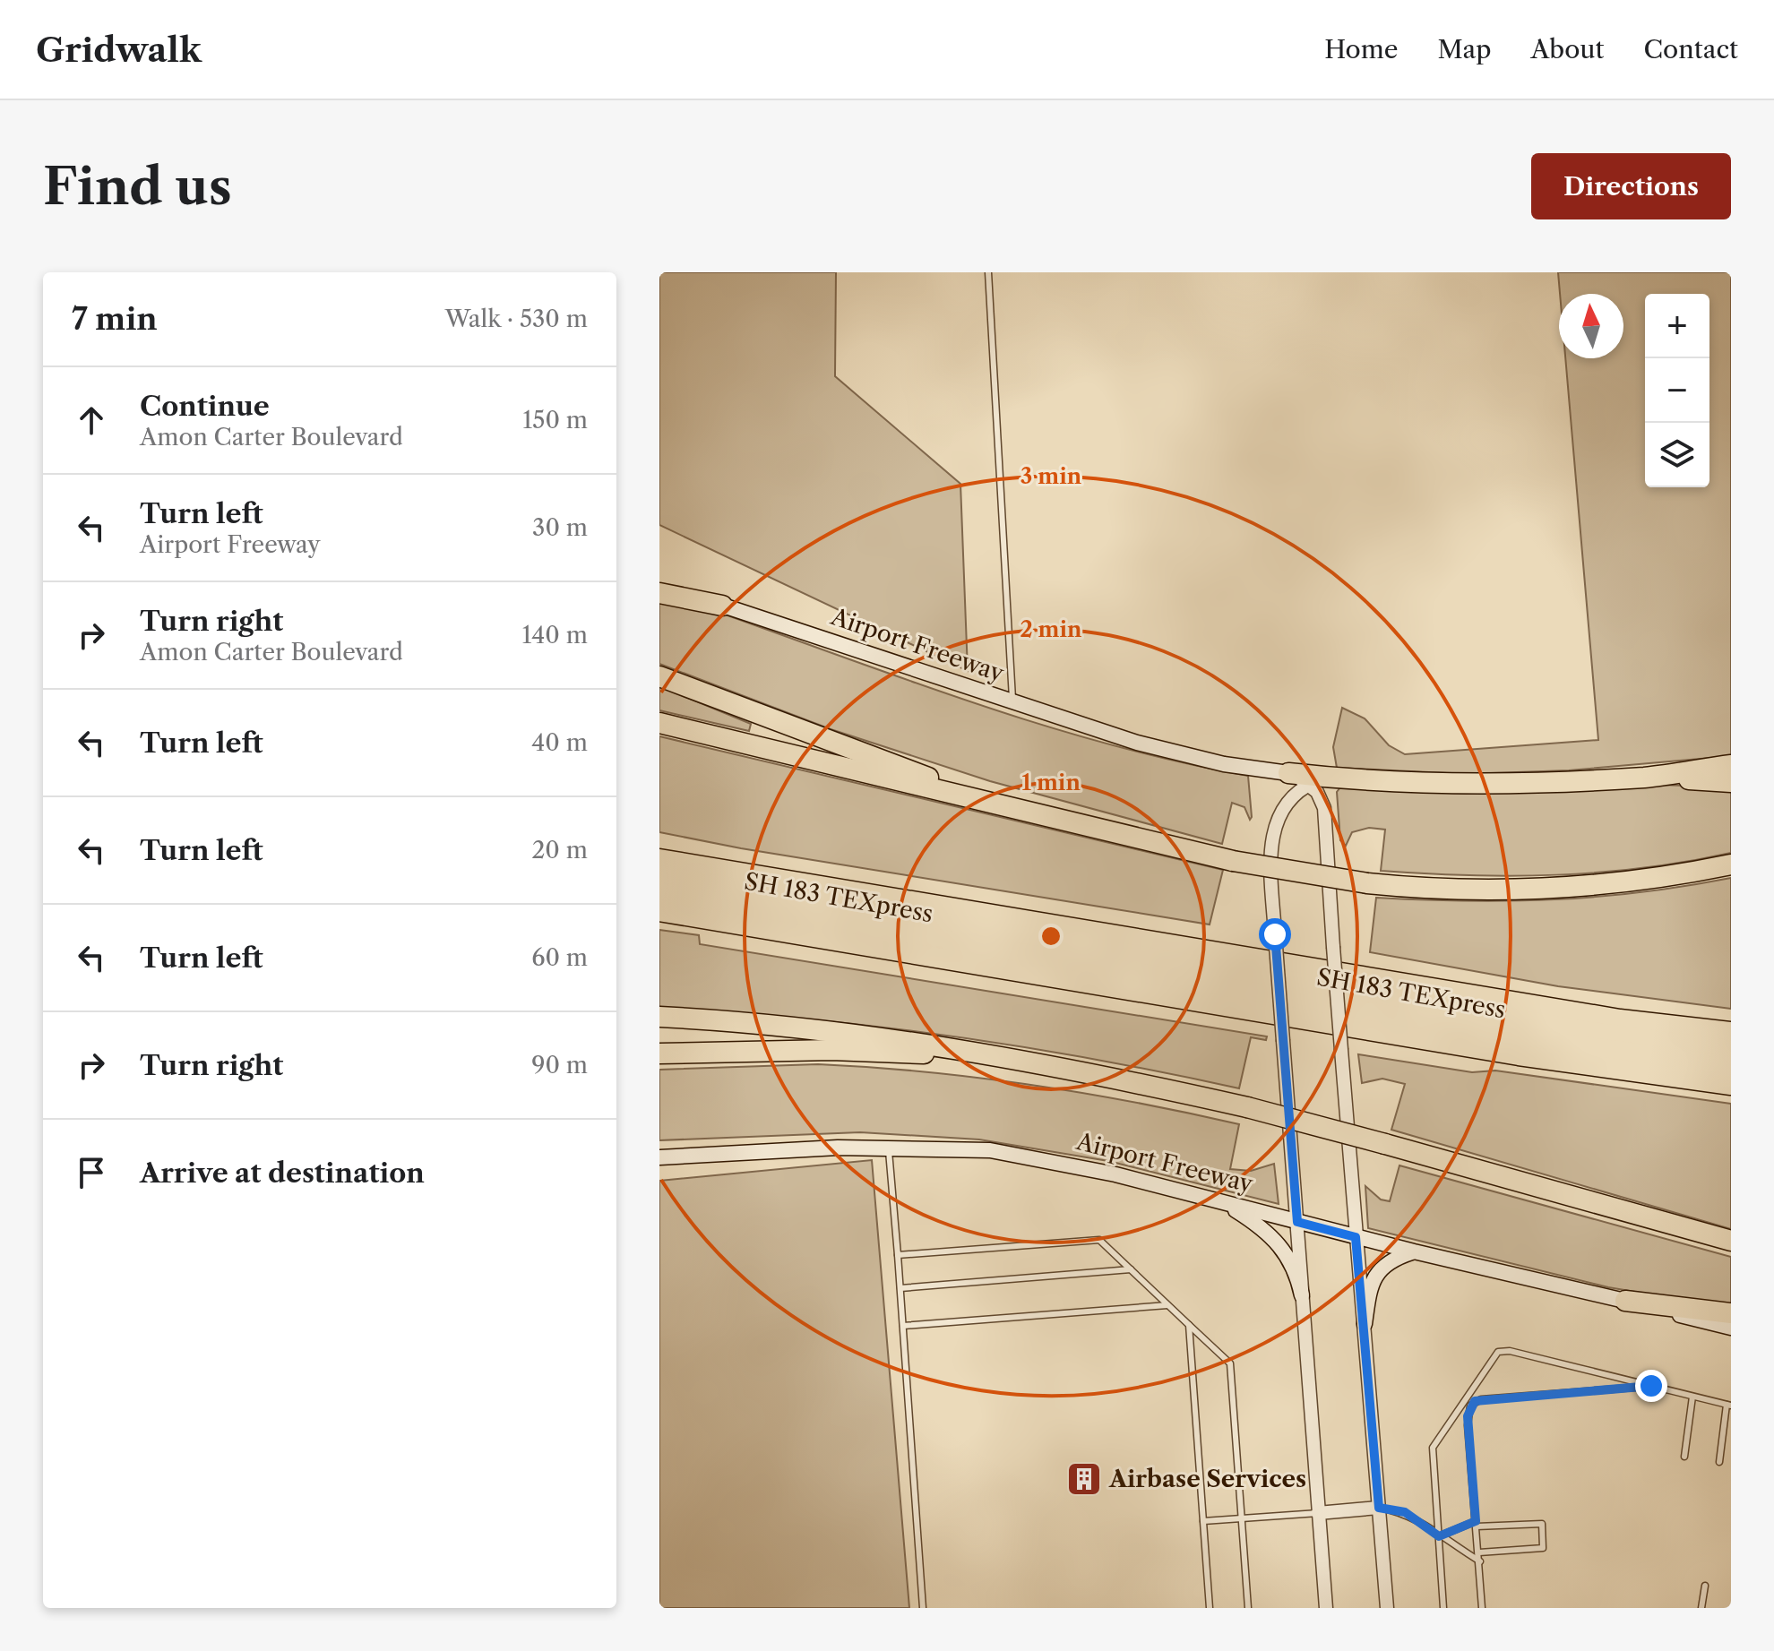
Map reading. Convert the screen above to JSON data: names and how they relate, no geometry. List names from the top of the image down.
{
  "streets": {
    "highway": ["SH 183 TEXpress"],
    "main road": ["Airport Freeway"]
  },
  "places": {
    "building": ["Airbase Services"]
  },
  "north": "top",
  "page": {
    "header": "Gridwalk",
    "nav": [
      "Home",
      "Map",
      "About",
      "Contact"
    ],
    "buttons": "Directions",
    "title": "Find us",
    "heading": ["7 min", "Walk · 530 m"],
    "map_buttons": ["+", "−"],
    "list": [
      ["Continue", "Amon Carter Boulevard", "150 m"],
      ["Turn left", "Airport Freeway", "30 m"],
      ["Turn right", "Amon Carter Boulevard", "140 m"],
      ["Turn left", "40 m"],
      ["Turn left", "20 m"],
      ["Turn left", "60 m"],
      ["Turn right", "90 m"],
      "Arrive at destination"
    ]
  },
  "rings": ["3 min", "2 min", "1 min"]
}
